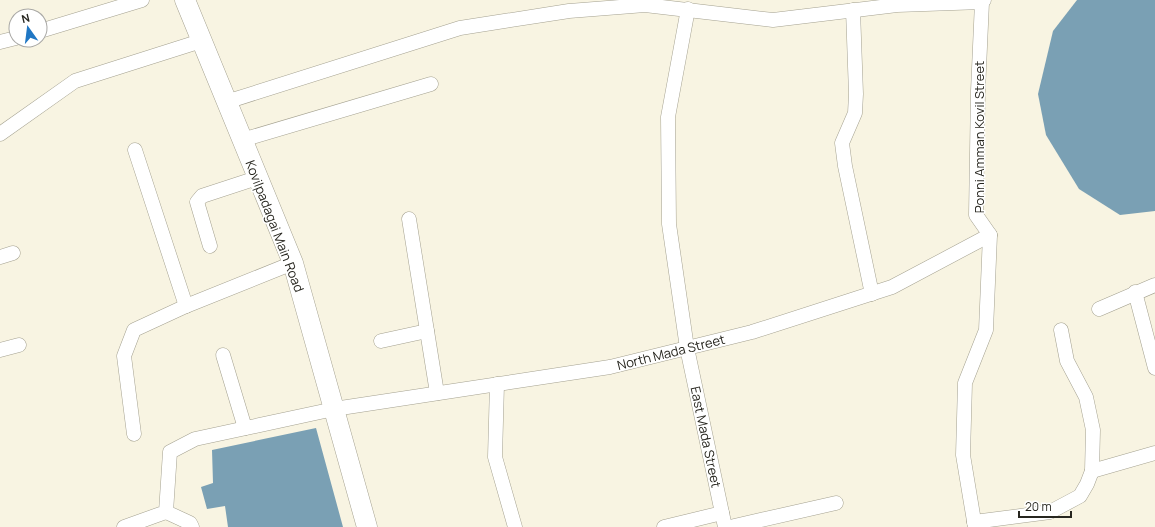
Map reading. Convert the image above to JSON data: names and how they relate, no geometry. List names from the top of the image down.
{
  "streets": {
    "main road": ["Kovilpadagai Main Road"],
    "street": ["Ponni Amman Kovil Street", "North Mada Street", "East Mada Street"]
  },
  "crossings": [
    ["Ponni Amman Kovil Street", "North Mada Street"],
    ["Kovilpadagai Main Road", "North Mada Street"],
    ["North Mada Street", "East Mada Street"]
  ],
  "scale_bar": "20 m",
  "north": "top"
}
